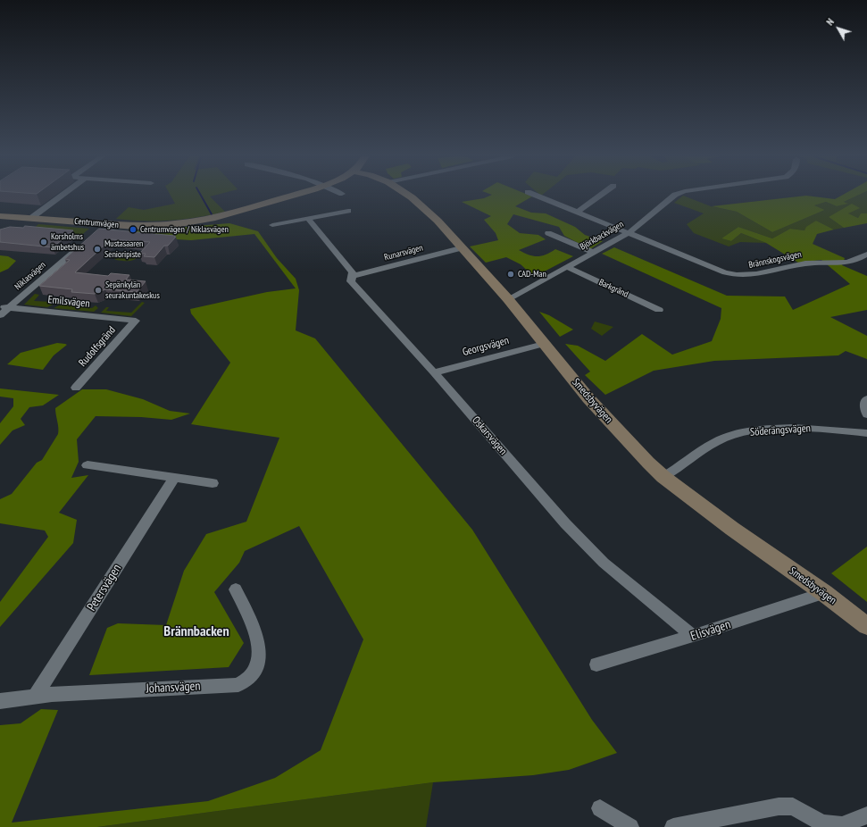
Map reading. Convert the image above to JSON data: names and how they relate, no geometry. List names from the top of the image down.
{
  "streets": {
    "main road": ["Centrumvägen", "Smedsbyvägen"],
    "street": [
      "Björkbackvägen",
      "Runarsvägen",
      "Brännskogsvägen",
      "Niklasvägen",
      "Barkgränd",
      "Emilsvägen",
      "Rudolfsgränd",
      "Georgsvägen",
      "Söderängsvägen",
      "Oskarsvägen",
      "Petersvägen",
      "Elisvägen",
      "Johansvägen"
    ]
  },
  "crossings": [
    ["Björkbackvägen", "Brännskogsvägen"],
    ["Björkbackvägen", "Barkgränd"],
    ["Björkbackvägen", "Smedsbyvägen"],
    ["Runarsvägen", "Smedsbyvägen"],
    ["Runarsvägen", "Oskarsvägen"],
    ["Niklasvägen", "Emilsvägen"],
    ["Emilsvägen", "Rudolfsgränd"],
    ["Georgsvägen", "Smedsbyvägen"],
    ["Georgsvägen", "Oskarsvägen"],
    ["Smedsbyvägen", "Söderängsvägen"],
    ["Smedsbyvägen", "Elisvägen"],
    ["Oskarsvägen", "Elisvägen"],
    ["Petersvägen", "Johansvägen"]
  ],
  "districts": ["Brännbacken"],
  "places": [
    "Centrumvägen / Niklasvägen",
    "Korsholms ämbetshus",
    "Mustasaaren Senioripiste",
    "CAD-Man",
    "Sepänkylän seurakuntakeskus"
  ],
  "north": "top left"
}
